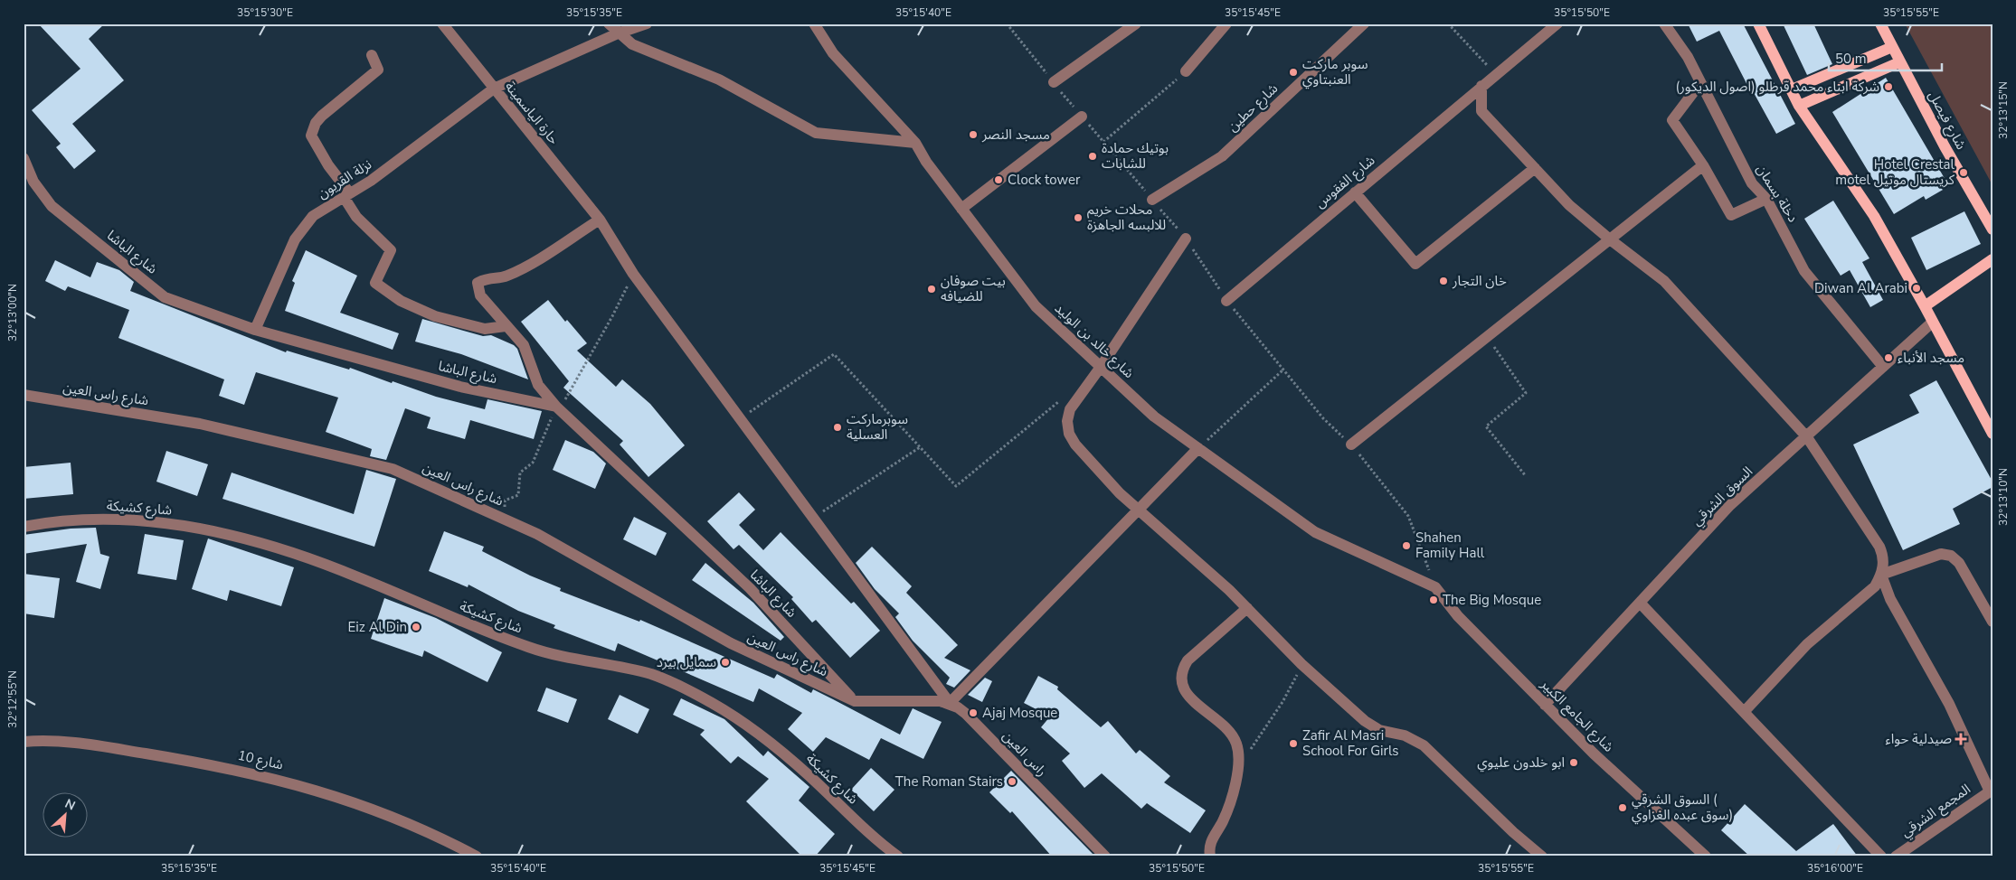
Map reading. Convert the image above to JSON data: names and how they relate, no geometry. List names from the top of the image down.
{
  "streets": {
    "main road": ["شارع فيصل"],
    "street": [
      "شارع حطين",
      "حارة الياسمينة",
      "نزلة القريون",
      "شارع الفقوس",
      "دخلة بسمان",
      "شارع الباشا",
      "شارع خالد بن الوليد",
      "شارع راس العين",
      "السوق الشرقي",
      "شارع كشيكة",
      "شارع الجامع الكبير",
      "راس العين",
      "شارع 10",
      "المجمع الشرقي"
    ]
  },
  "crossings": [
    ["حارة الياسمينة", "نزلة القريون"],
    ["حارة الياسمينة", "راس العين"],
    ["نزلة القريون", "شارع الباشا"],
    ["دخلة بسمان", "السوق الشرقي"],
    ["شارع الباشا", "شارع راس العين"],
    ["شارع الباشا", "راس العين"],
    ["شارع خالد بن الوليد", "شارع الجامع الكبير"],
    ["شارع راس العين", "راس العين"],
    ["السوق الشرقي", "شارع الجامع الكبير"]
  ],
  "places": {
    "other": [
      "سوبر ماركت العنبتاوي",
      "شركة ابناء محمد قرطلو (اصول الديكور)",
      "مسجد النصر",
      "بوتيك حمادة للشابات",
      "Hotel Crestal motel كريستال موتيل",
      "Clock tower",
      "محلات خريم للالبسه الجاهزة",
      "خان التجار",
      "Diwan Al Arabi",
      "بيت صوفان للضيافه",
      "مسجد الأنباء",
      "سوبرماركت العسلية",
      "Shahen Family Hall",
      "The Big Mosque",
      "Eiz Al Din",
      "سمايل بيرد",
      "Ajaj Mosque",
      "Zafir Al Masri School For Girls",
      "ابو خلدون عليوي",
      "The Roman Stairs",
      "السوق الشرقي ( سوق عبده الغزاوي)"
    ],
    "health": ["صيدلية حواء"]
  },
  "scale_bar": "50 m",
  "north": "top right",
  "coordinates": [
    "35°15'30\"E",
    "35°15'35\"E",
    "35°15'40\"E",
    "35°15'45\"E",
    "35°15'50\"E",
    "35°15'55\"E",
    "32°13'15\"N",
    "32°13'00\"N",
    "32°13'10\"N",
    "32°12'55\"N",
    "35°16'00\"E"
  ]
}
